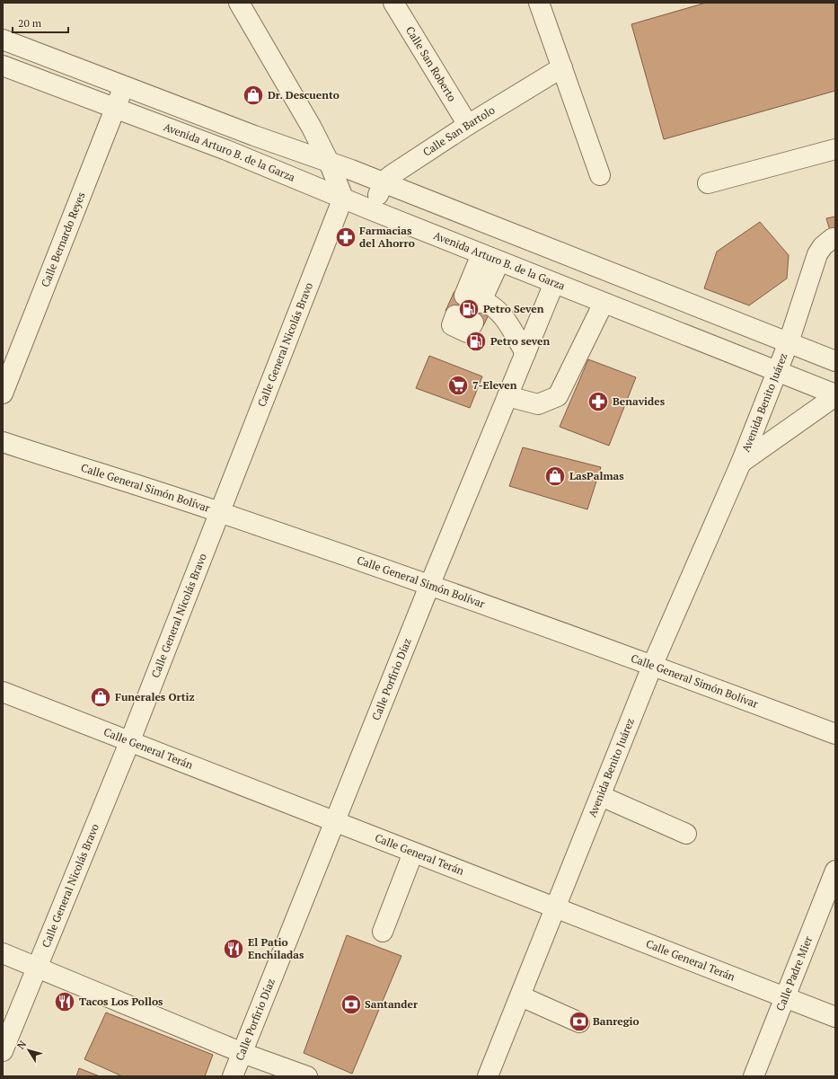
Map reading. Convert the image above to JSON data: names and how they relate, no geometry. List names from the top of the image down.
{
  "streets": {
    "street": [
      "Calle San Roberto",
      "Calle San Bartolo",
      "Avenida Arturo B. de la Garza",
      "Calle Bernardo Reyes",
      "Calle General Nicolás Bravo",
      "Avenida Benito Juárez",
      "Calle General Simón Bolívar",
      "Calle Porfirio Díaz",
      "Calle General Terán",
      "Calle Padre Mier"
    ]
  },
  "crossings": [
    ["Calle San Roberto", "Calle San Bartolo"],
    ["Calle San Bartolo", "Avenida Arturo B. de la Garza"],
    ["Avenida Arturo B. de la Garza", "Calle Bernardo Reyes"],
    ["Avenida Arturo B. de la Garza", "Calle General Nicolás Bravo"],
    ["Avenida Arturo B. de la Garza", "Avenida Benito Juárez"],
    ["Avenida Arturo B. de la Garza", "Calle Porfirio Díaz"],
    ["Calle General Nicolás Bravo", "Calle General Simón Bolívar"],
    ["Calle General Nicolás Bravo", "Calle General Terán"],
    ["Avenida Benito Juárez", "Calle General Simón Bolívar"],
    ["Avenida Benito Juárez", "Calle General Terán"],
    ["Calle General Simón Bolívar", "Calle Porfirio Díaz"],
    ["Calle Porfirio Díaz", "Calle General Terán"],
    ["Calle General Terán", "Calle Padre Mier"]
  ],
  "places": {
    "shop": ["Dr. Descuento", "LasPalmas", "Funerales Ortiz"],
    "pharmacy": ["Farmacias del Ahorro", "Benavides"],
    "fuel station": ["Petro Seven", "Petro seven"],
    "supermarket": ["7-Eleven"],
    "restaurant": ["El Patio Enchiladas", "Tacos Los Pollos"],
    "bank": ["Santander", "Banregio"]
  },
  "scale_bar": "20 m",
  "north": "top left"
}
